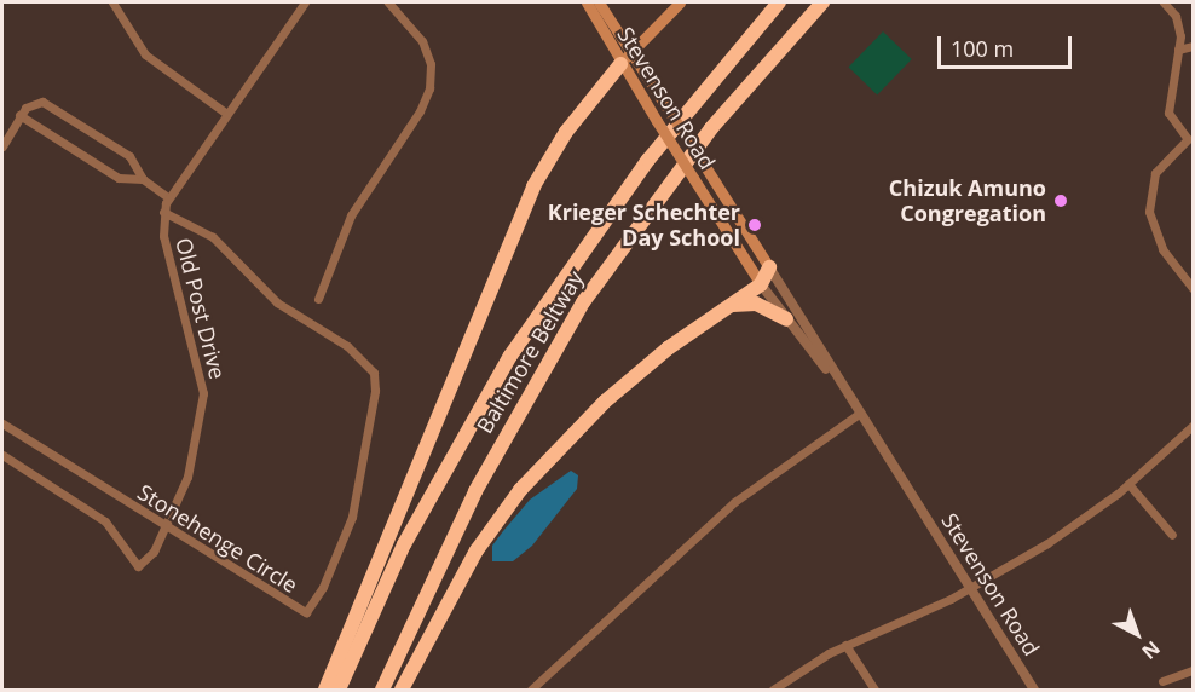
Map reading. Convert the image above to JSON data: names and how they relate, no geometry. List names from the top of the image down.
{
  "streets": {
    "highway": ["Baltimore Beltway"],
    "main road": ["Stevenson Road"],
    "street": ["Old Post Drive", "Stonehenge Circle"]
  },
  "crossings": [
    ["Old Post Drive", "Stonehenge Circle"]
  ],
  "places": ["Chizuk Amuno Congregation", "Krieger Schechter Day School"],
  "scale_bar": "100 m",
  "north": "bottom right"
}
